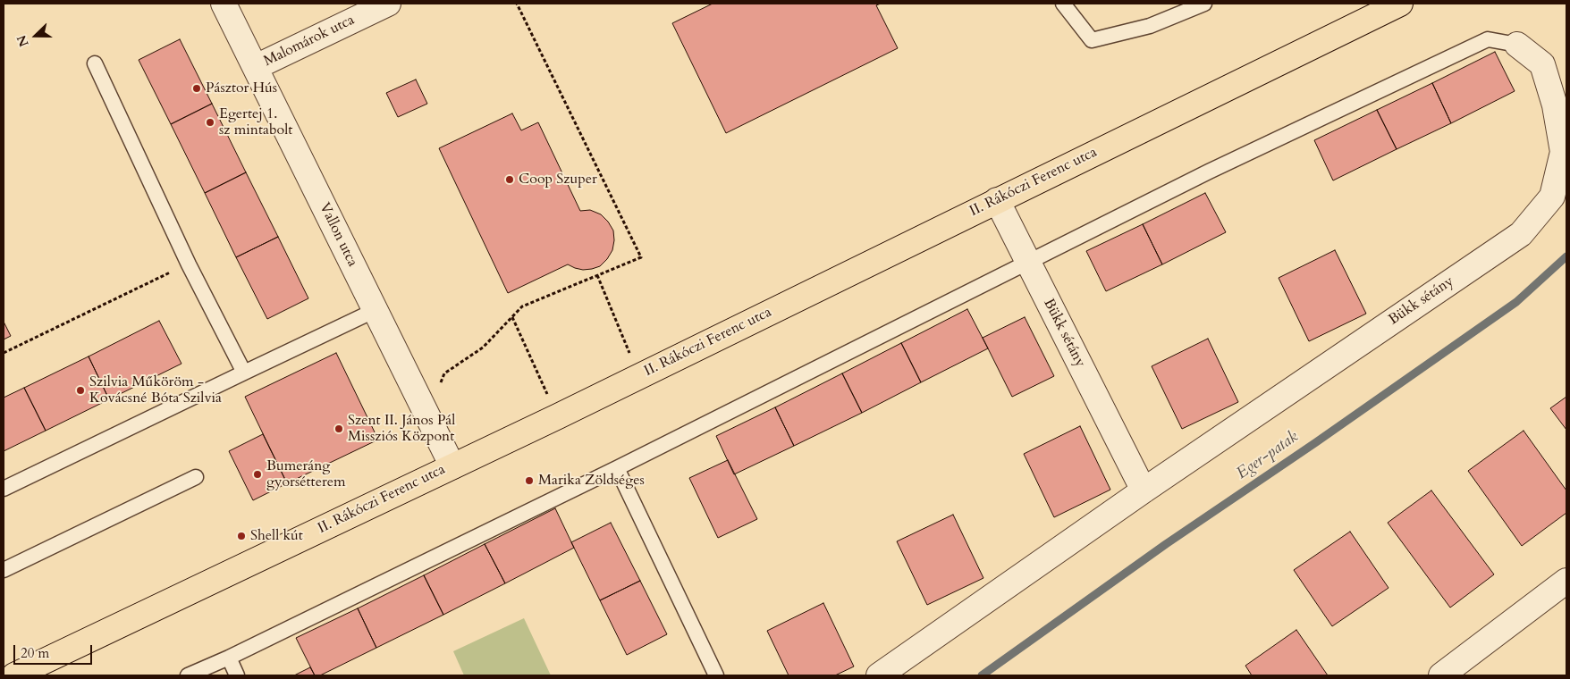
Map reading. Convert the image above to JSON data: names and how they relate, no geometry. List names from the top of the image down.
{
  "streets": {
    "main road": ["II. Rákóczi Ferenc utca"],
    "street": ["Malomárok utca", "Vallon utca", "Bükk sétány"]
  },
  "crossings": [
    ["Malomárok utca", "Vallon utca"],
    ["II. Rákóczi Ferenc utca", "Vallon utca"],
    ["II. Rákóczi Ferenc utca", "Bükk sétány"]
  ],
  "water": ["Eger-patak"],
  "places": [
    "Pásztor Hús",
    "Egertej 1. sz mintabolt",
    "Coop Szuper",
    "Szilvia Műköröm - Kovácsné Bóta Szilvia",
    "Szent II. János Pál Missziós Központ",
    "Bumeráng gyorsétterem",
    "Marika Zöldséges",
    "Shell kút"
  ],
  "scale_bar": "20 m",
  "north": "left"
}
